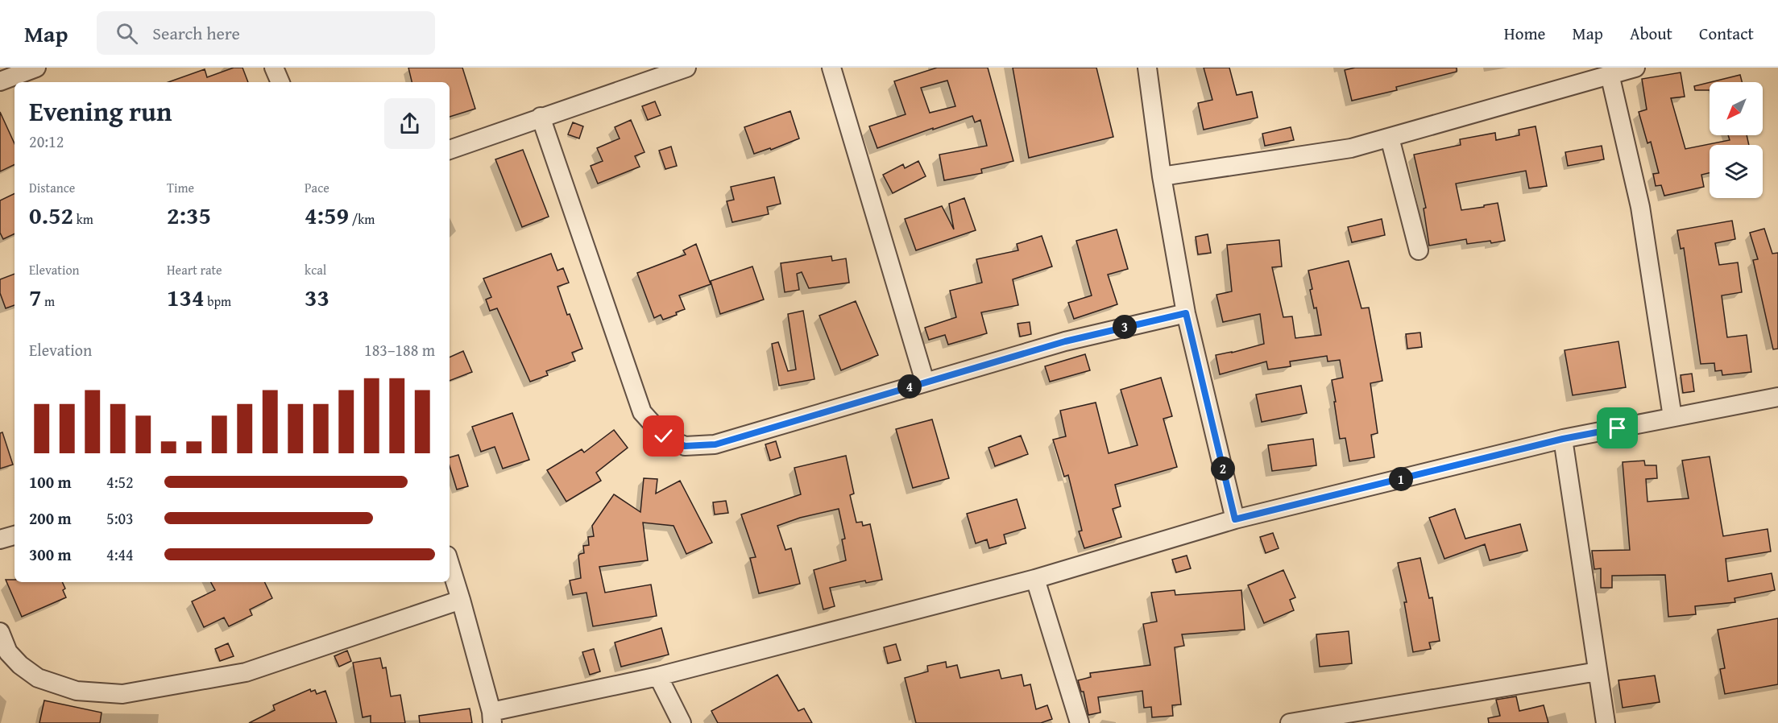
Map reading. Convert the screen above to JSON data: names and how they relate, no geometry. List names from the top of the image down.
{
  "north": "bottom left",
  "page": {
    "header": "Map",
    "search": "Search here",
    "nav": [
      "Home",
      "Map",
      "About",
      "Contact"
    ],
    "heading": ["Evening run", "20:12"],
    "stats": [
      ["Distance", "0.52 km"],
      ["Time", "2:35"],
      ["Pace", "4:59 /km"],
      ["Elevation", "7 m"],
      ["Heart rate", "134 bpm"],
      ["kcal", "33"]
    ],
    "pins": [
      "3",
      "4",
      "2",
      "1"
    ],
    "chart": ["Elevation", "183–188 m"],
    "list": [
      {
        "name": "100 m",
        "note": "4:52"
      },
      {
        "name": "200 m",
        "note": "5:03"
      },
      {
        "name": "300 m",
        "note": "4:44"
      }
    ]
  }
}
